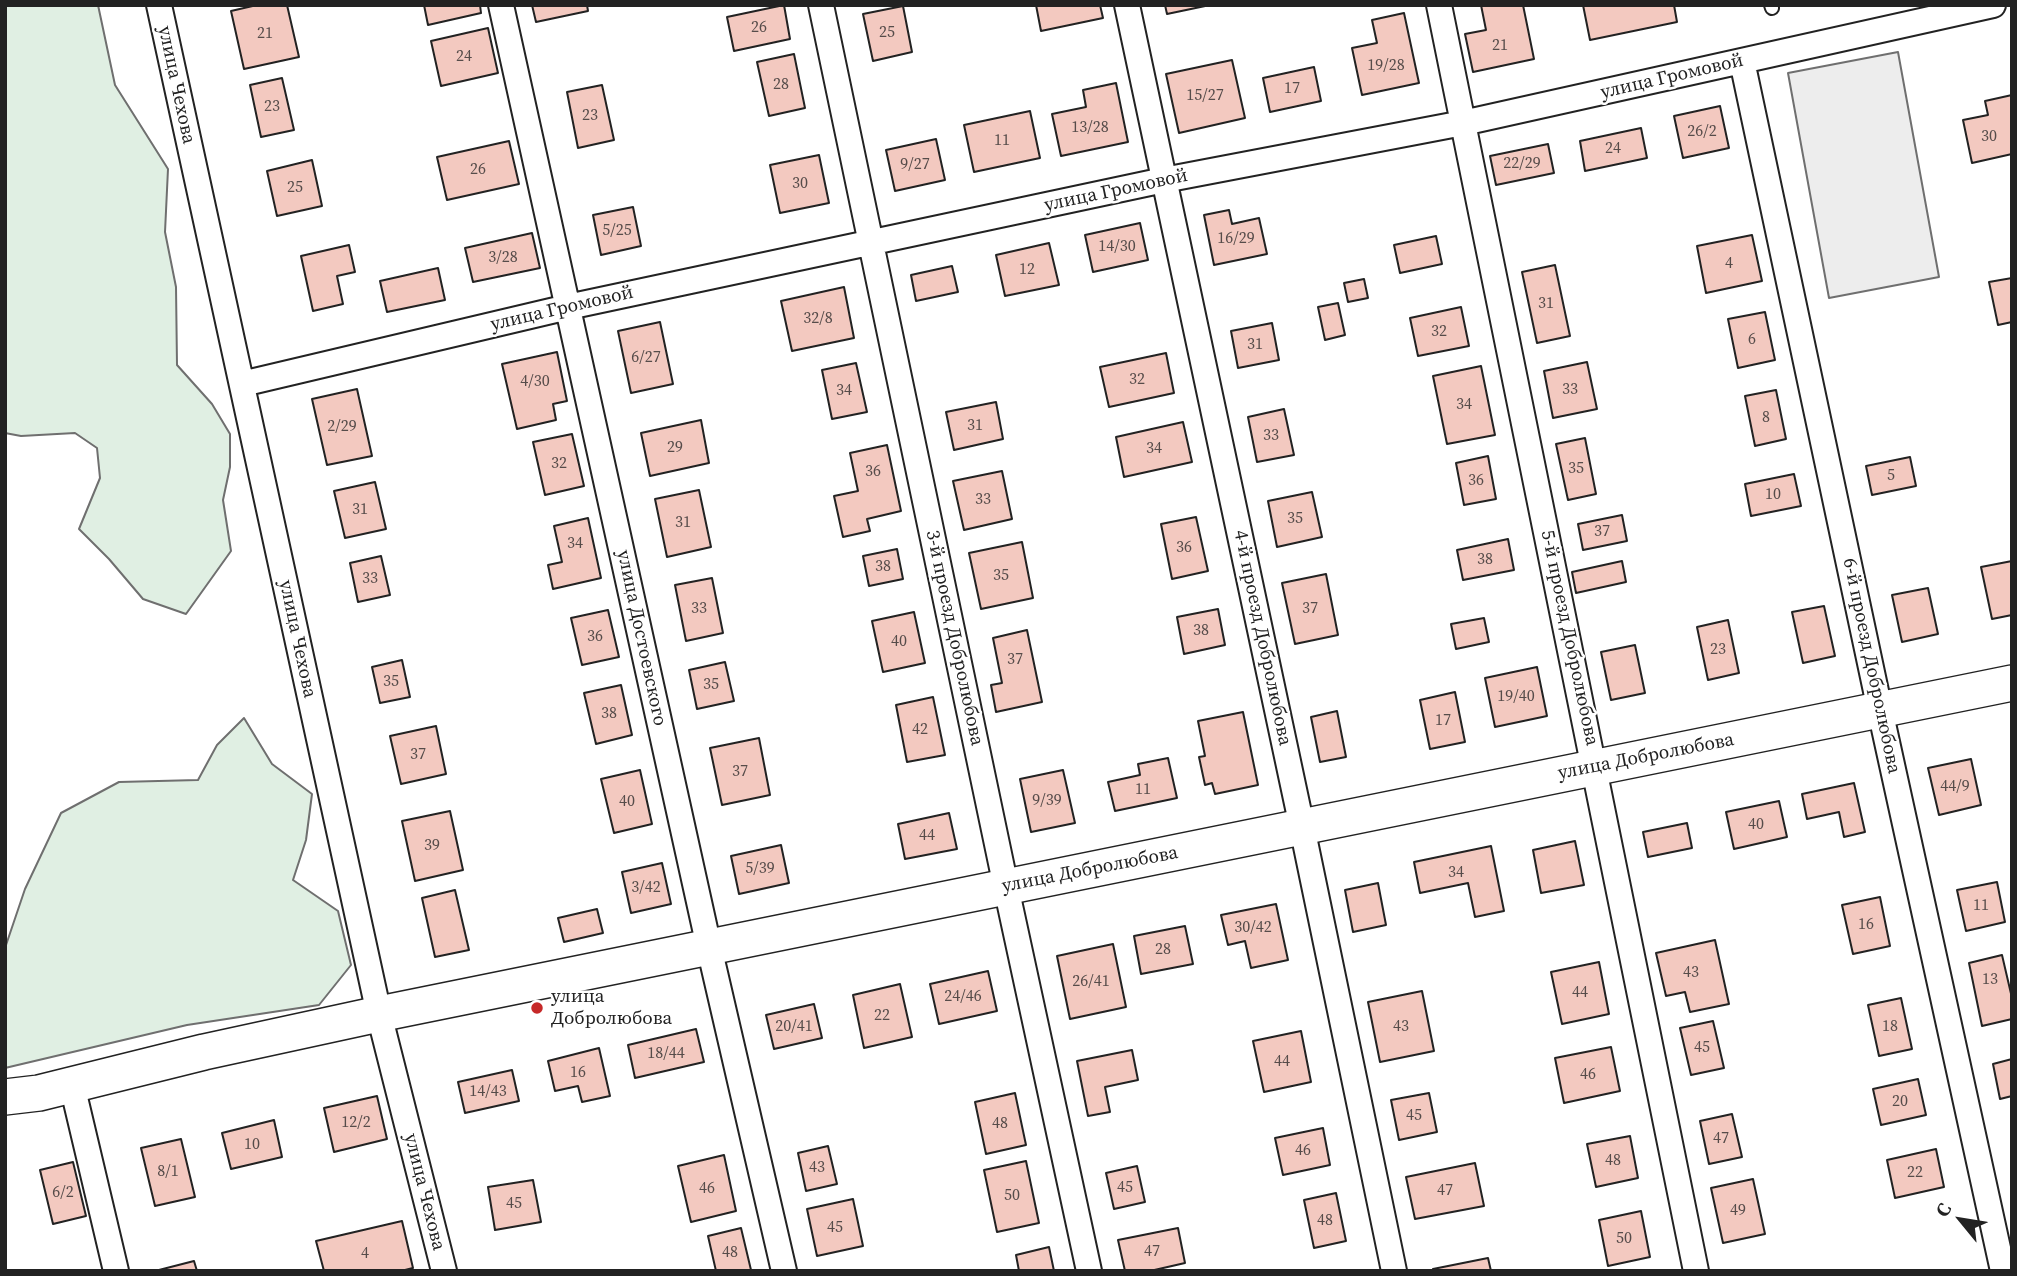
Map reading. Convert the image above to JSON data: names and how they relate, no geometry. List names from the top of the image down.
{
  "streets": {
    "street": [
      "улица Громовой",
      "улица Чехова",
      "улица Достоевского",
      "3-й проезд Добролюбова",
      "4-й проезд Добролюбова",
      "5-й проезд Добролюбова",
      "6-й проезд Добролюбова",
      "улица Добролюбова"
    ]
  },
  "crossings": [
    ["улица Громовой", "улица Чехова"],
    ["улица Громовой", "улица Достоевского"],
    ["улица Громовой", "3-й проезд Добролюбова"],
    ["улица Громовой", "4-й проезд Добролюбова"],
    ["улица Громовой", "5-й проезд Добролюбова"],
    ["улица Громовой", "6-й проезд Добролюбова"],
    ["улица Чехова", "улица Добролюбова"],
    ["улица Достоевского", "улица Добролюбова"],
    ["3-й проезд Добролюбова", "улица Добролюбова"],
    ["4-й проезд Добролюбова", "улица Добролюбова"],
    ["5-й проезд Добролюбова", "улица Добролюбова"],
    ["6-й проезд Добролюбова", "улица Добролюбова"]
  ],
  "places": ["улица Добролюбова"],
  "house_numbers": [
    "26",
    "25",
    "21",
    "21",
    "24",
    "19/28",
    "28",
    "17",
    "15/27",
    "23",
    "23",
    "13/28",
    "26/2",
    "30",
    "11",
    "24",
    "22/29",
    "9/27",
    "26",
    "30",
    "25",
    "5/25",
    "16/29",
    "14/30",
    "3/28",
    "4",
    "12",
    "31",
    "32/8",
    "32",
    "6",
    "31",
    "6/27",
    "32",
    "4/30",
    "33",
    "34",
    "34",
    "8",
    "31",
    "2/29",
    "33",
    "29",
    "34",
    "32",
    "35",
    "36",
    "5",
    "36",
    "10",
    "33",
    "31",
    "35",
    "31",
    "37",
    "34",
    "36",
    "38",
    "38",
    "35",
    "33",
    "33",
    "37",
    "38",
    "36",
    "40",
    "23",
    "37",
    "35",
    "35",
    "19/40",
    "38",
    "17",
    "42",
    "37",
    "37",
    "44/9",
    "11",
    "9/39",
    "40",
    "40",
    "44",
    "39",
    "5/39",
    "34",
    "3/42",
    "11",
    "16",
    "30/42",
    "28",
    "43",
    "13",
    "26/41",
    "44",
    "24/46",
    "22",
    "20/41",
    "43",
    "18",
    "45",
    "18/44",
    "44",
    "16",
    "46",
    "14/43",
    "20",
    "45",
    "12/2",
    "48",
    "47",
    "10",
    "46",
    "48",
    "43",
    "8/1",
    "22",
    "45",
    "46",
    "47",
    "6/2",
    "50",
    "45",
    "49",
    "48",
    "45",
    "50",
    "47",
    "48",
    "4"
  ],
  "north": "top left"
}
